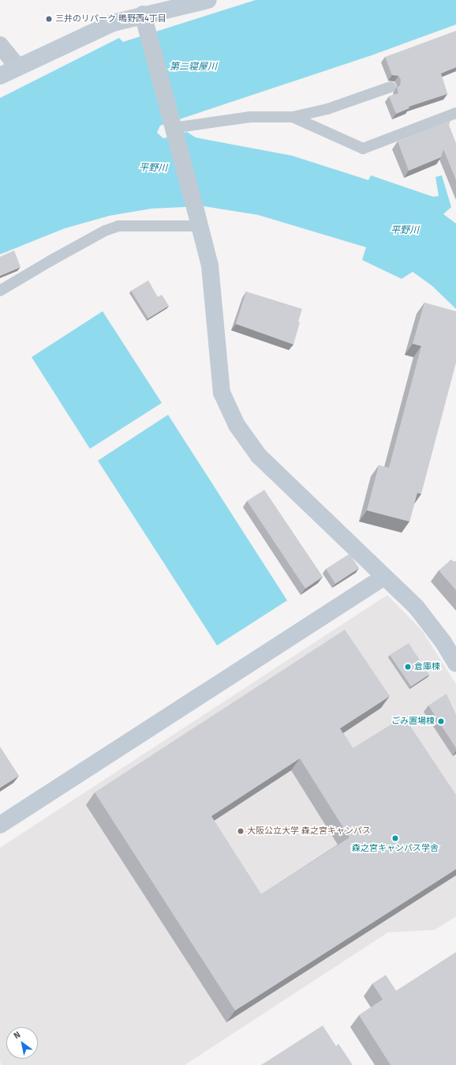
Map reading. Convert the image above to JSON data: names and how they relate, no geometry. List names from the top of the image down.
{
  "water": ["第二寝屋川", "平野川"],
  "places": [
    "三井のリパーク 鴫野西4丁目",
    "倉庫棟",
    "ごみ置場棟",
    "大阪公立大学 森之宮キャンパス",
    "森之宮キャンパス学舎"
  ],
  "north": "top left"
}
